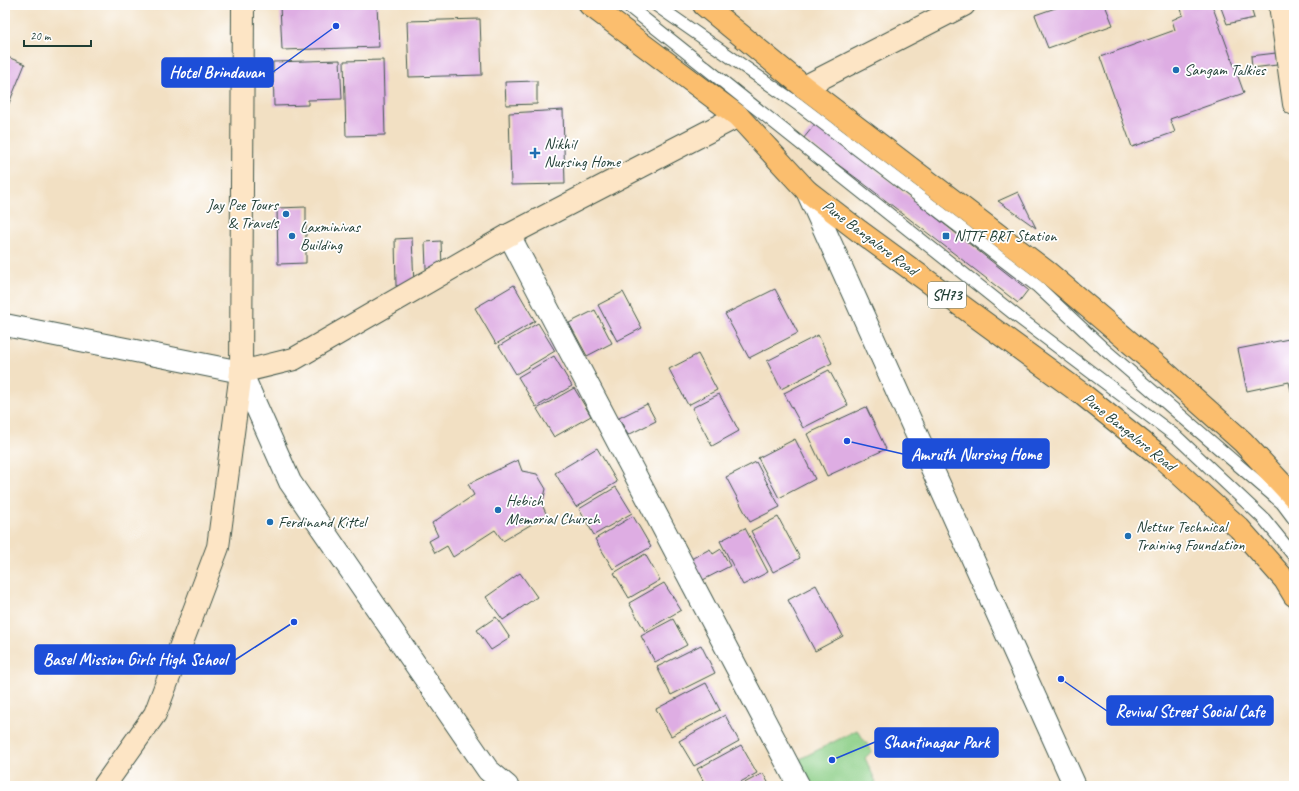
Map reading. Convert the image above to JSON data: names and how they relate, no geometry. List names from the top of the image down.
{
  "streets": {
    "main road": ["Pune Bangalore Road", "SH73"]
  },
  "places": {
    "other": [
      "Hotel Brindavan",
      "Sangam Talkies",
      "Jay Pee Tours & Travels",
      "Laxminivas Building",
      "Amruth Nursing Home",
      "Hebich Memorial Church",
      "Ferdinand Kittel",
      "Nettur Technical Training Foundation",
      "Basel Mission Girls High School",
      "Revival Street Social Cafe",
      "Shantinagar Park"
    ],
    "health": ["Nikhil Nursing Home"],
    "transit": ["NTTF BRT Station"]
  },
  "scale_bar": "20 m"
}
